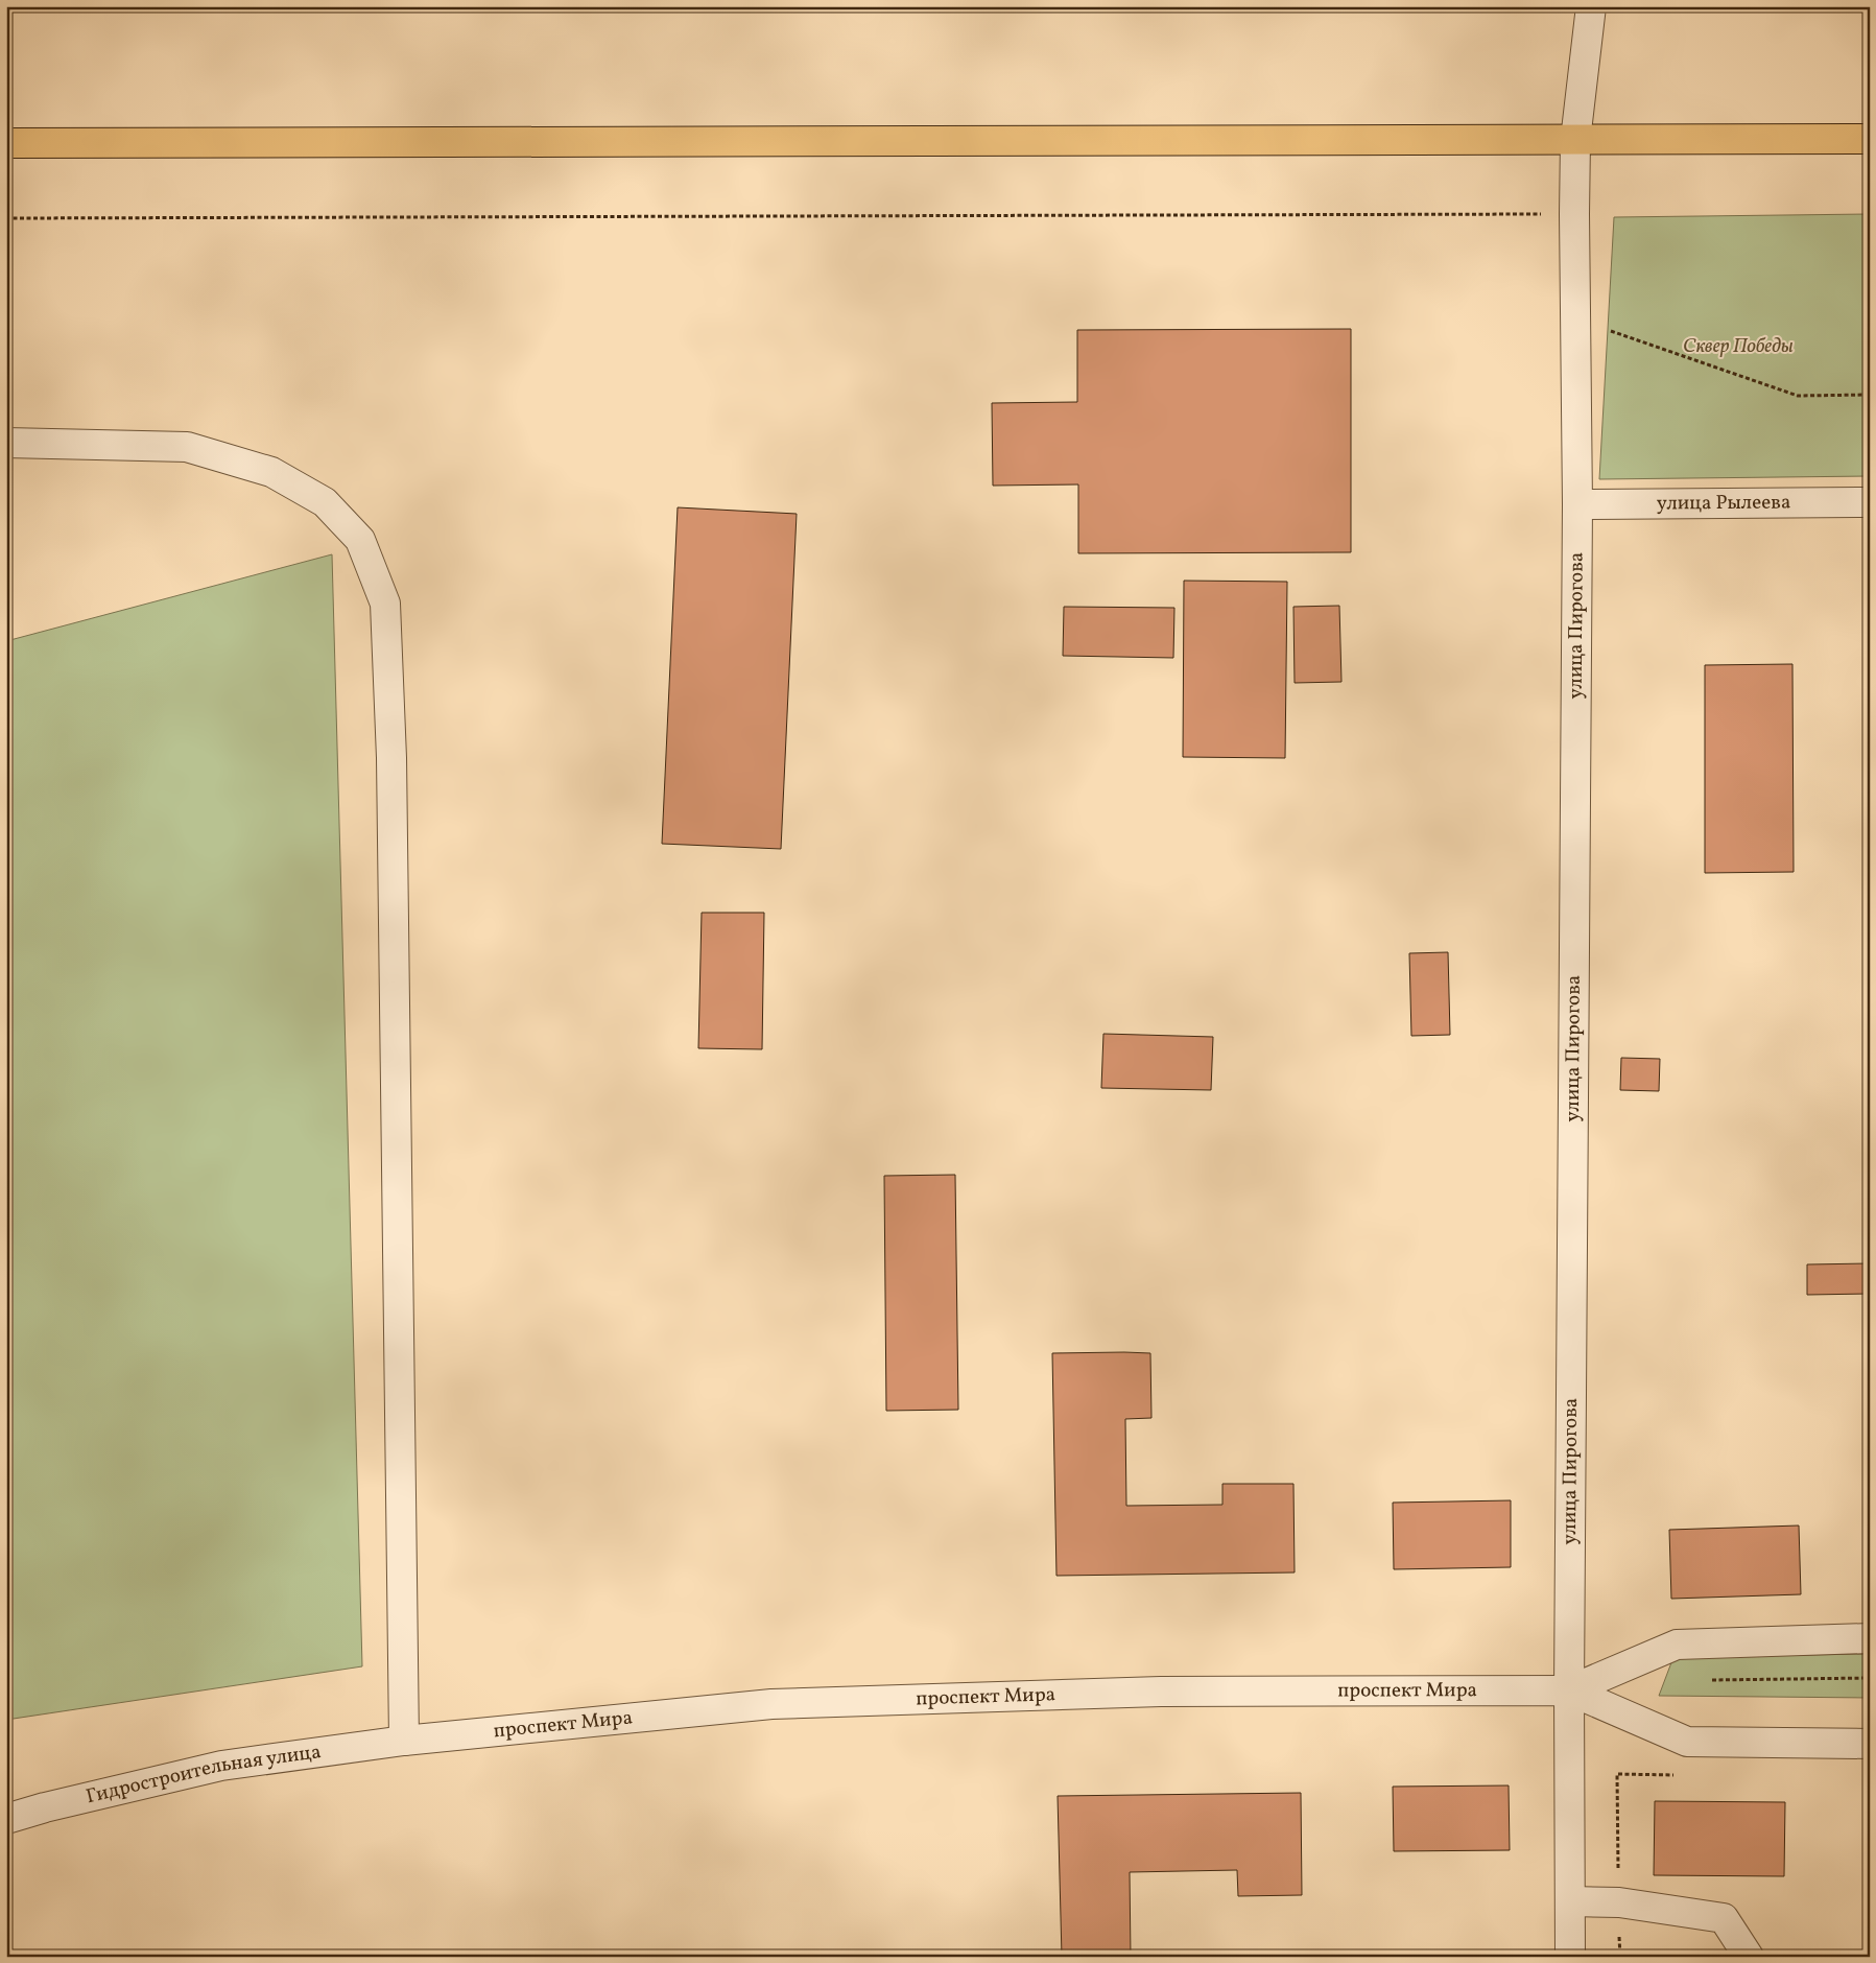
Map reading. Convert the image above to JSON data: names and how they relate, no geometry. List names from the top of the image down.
{
  "streets": {
    "street": [
      "улица Рылеева",
      "улица Пирогова",
      "проспект Мира",
      "Гидростроительная улица"
    ]
  },
  "crossings": [
    ["улица Рылеева", "улица Пирогова"],
    ["улица Пирогова", "проспект Мира"],
    ["проспект Мира", "Гидростроительная улица"]
  ],
  "parks": ["Сквер Победы"]
}
